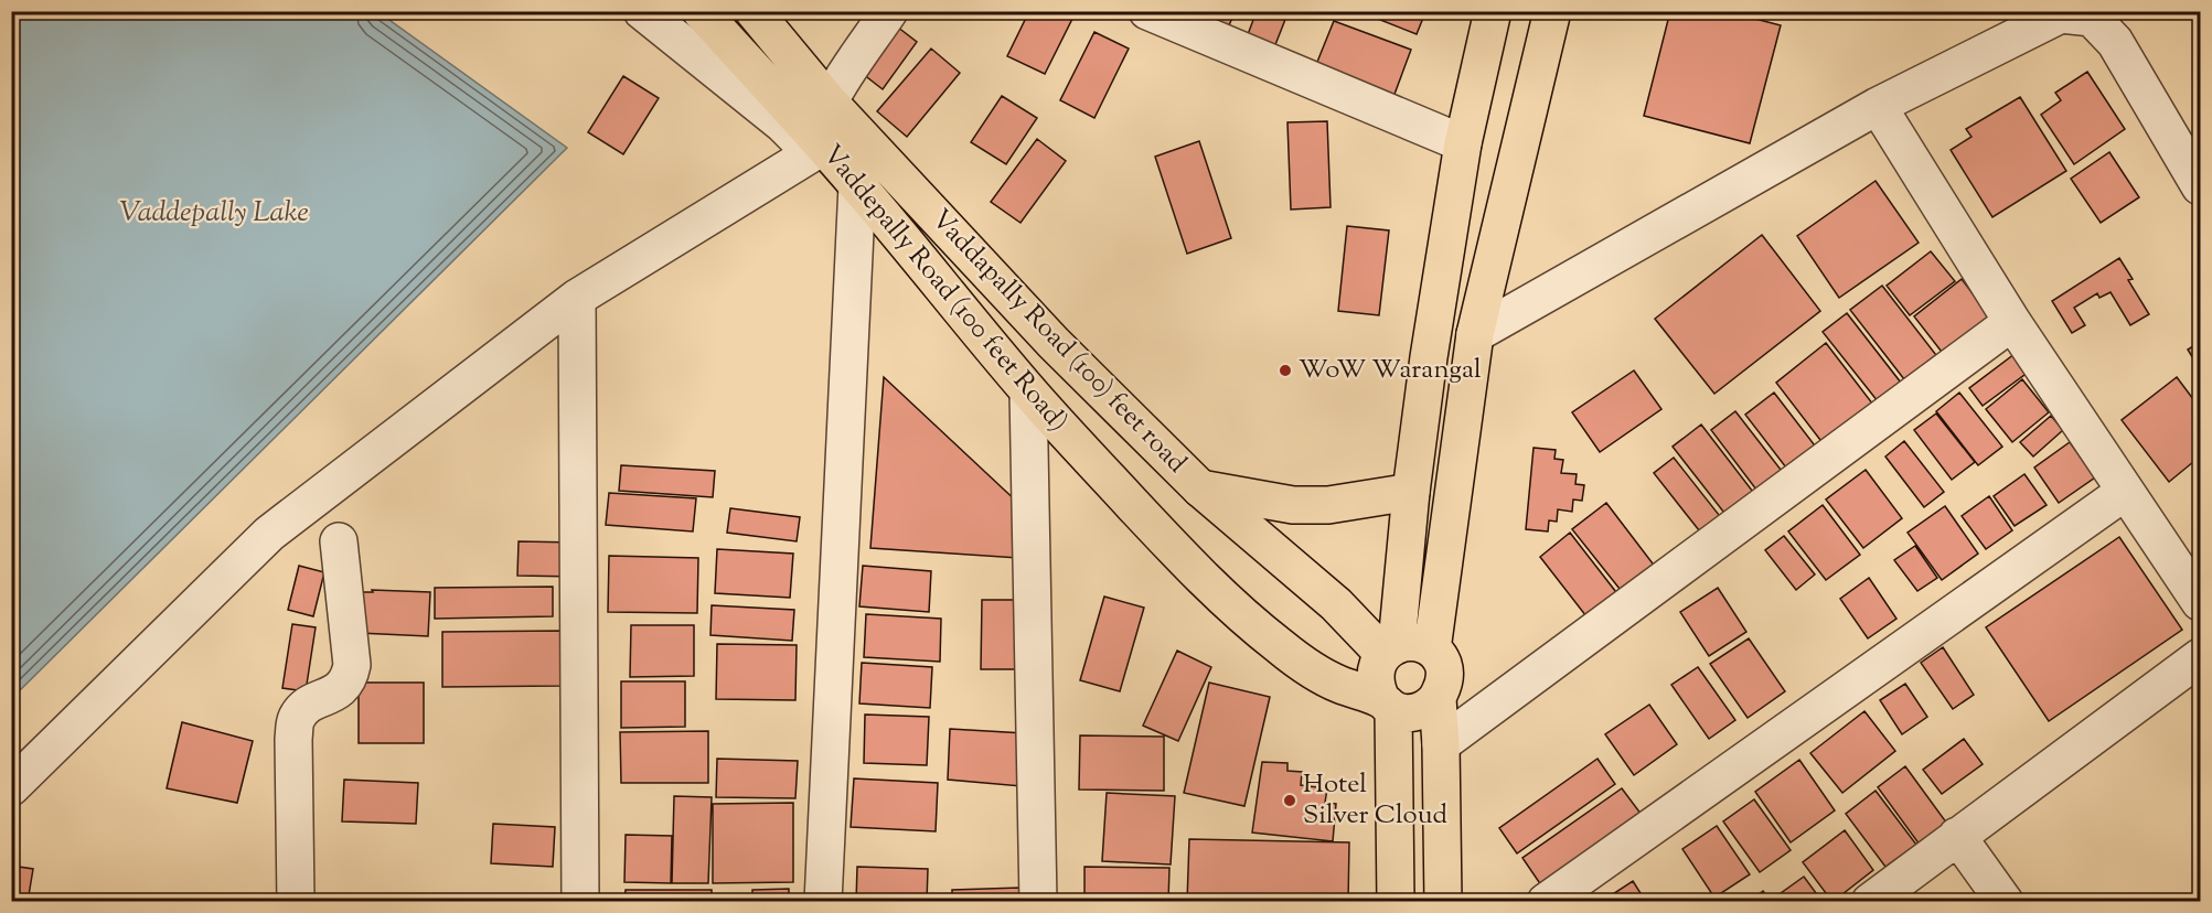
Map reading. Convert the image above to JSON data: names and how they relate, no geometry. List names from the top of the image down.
{
  "streets": {
    "main road": ["Vaddepally Road (100 feet Road)", "Vaddapally Road (100) feet road"]
  },
  "crossings": [
    ["Vaddepally Road (100 feet Road)", "Vaddapally Road (100) feet road"]
  ],
  "water": ["Vaddepally Lake"],
  "places": ["WoW Warangal", "Hotel Silver Cloud"]
}
